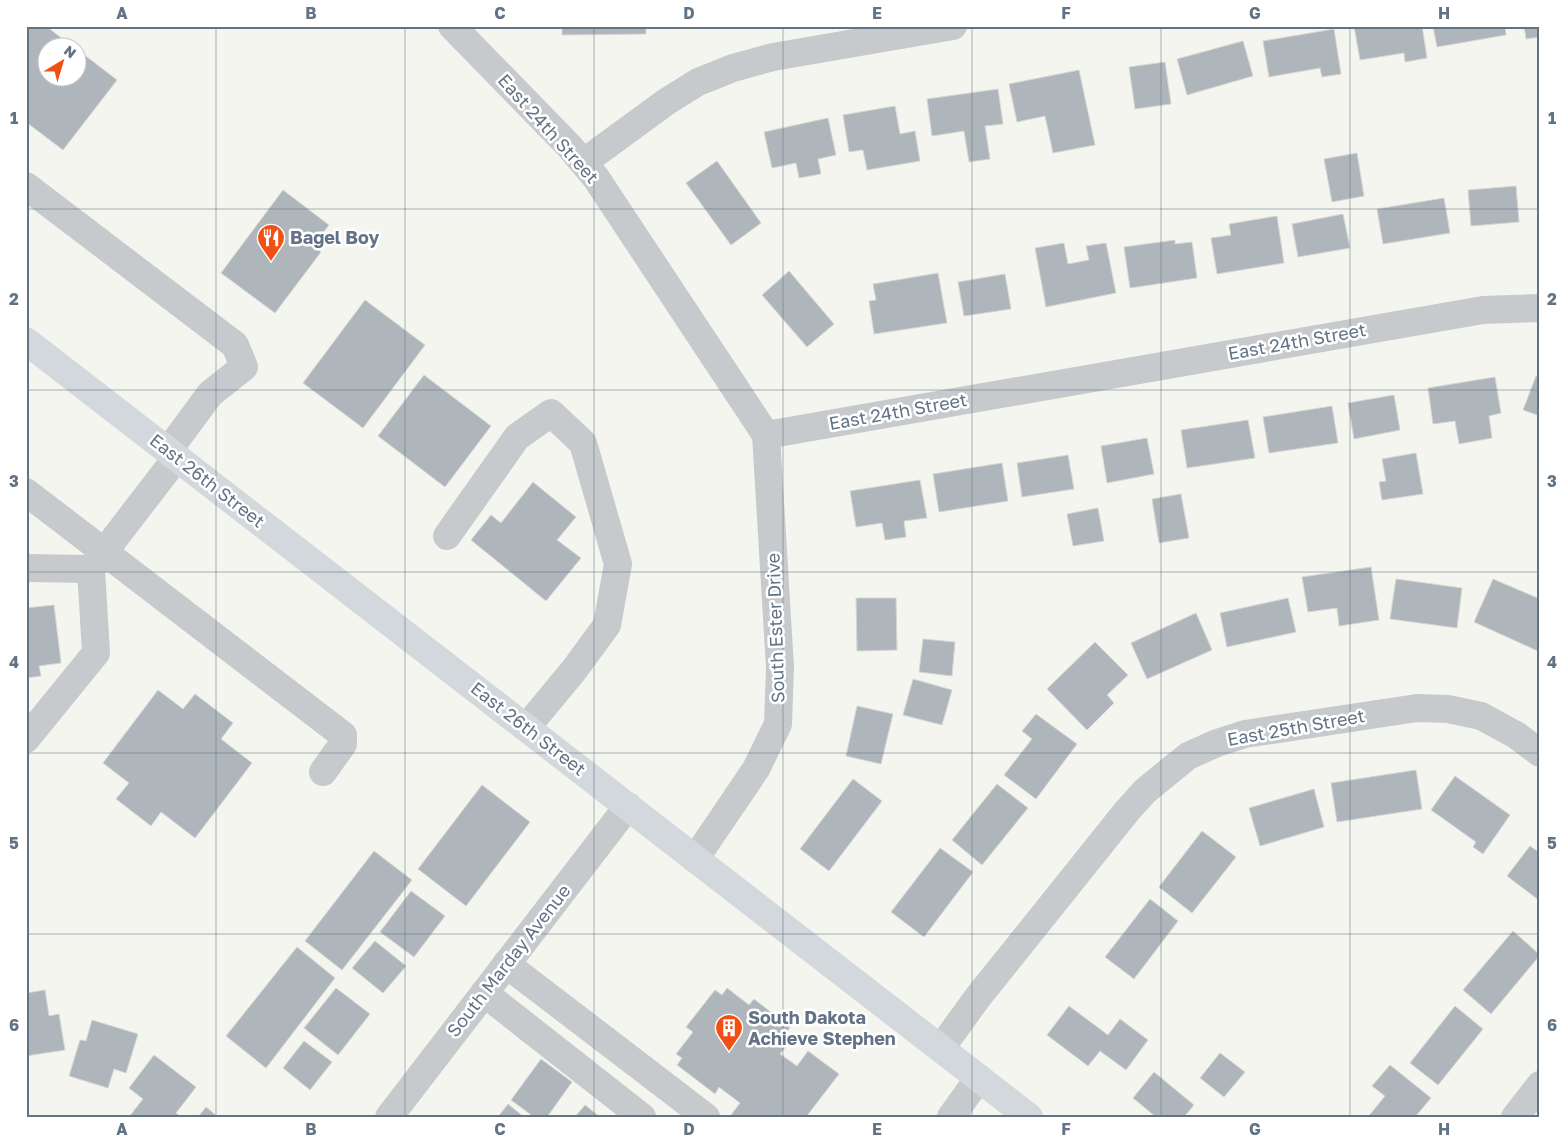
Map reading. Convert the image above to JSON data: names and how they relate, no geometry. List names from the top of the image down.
{
  "streets": {
    "main road": ["East 26th Street"],
    "street": [
      "East 24th Street",
      "South Ester Drive",
      "East 25th Street",
      "South Marday Avenue"
    ]
  },
  "crossings": [
    ["East 24th Street", "South Ester Drive"],
    ["East 26th Street", "South Ester Drive"],
    ["East 26th Street", "East 25th Street"],
    ["East 26th Street", "South Marday Avenue"]
  ],
  "places": {
    "restaurant": ["Bagel Boy"],
    "building": ["South Dakota Achieve Stephen"]
  },
  "north": "top right",
  "grid": {
    "columns": [
      "A",
      "B",
      "C",
      "D",
      "E",
      "F",
      "G",
      "H"
    ],
    "rows": [
      "1",
      "2",
      "3",
      "4",
      "5",
      "6"
    ]
  }
}
